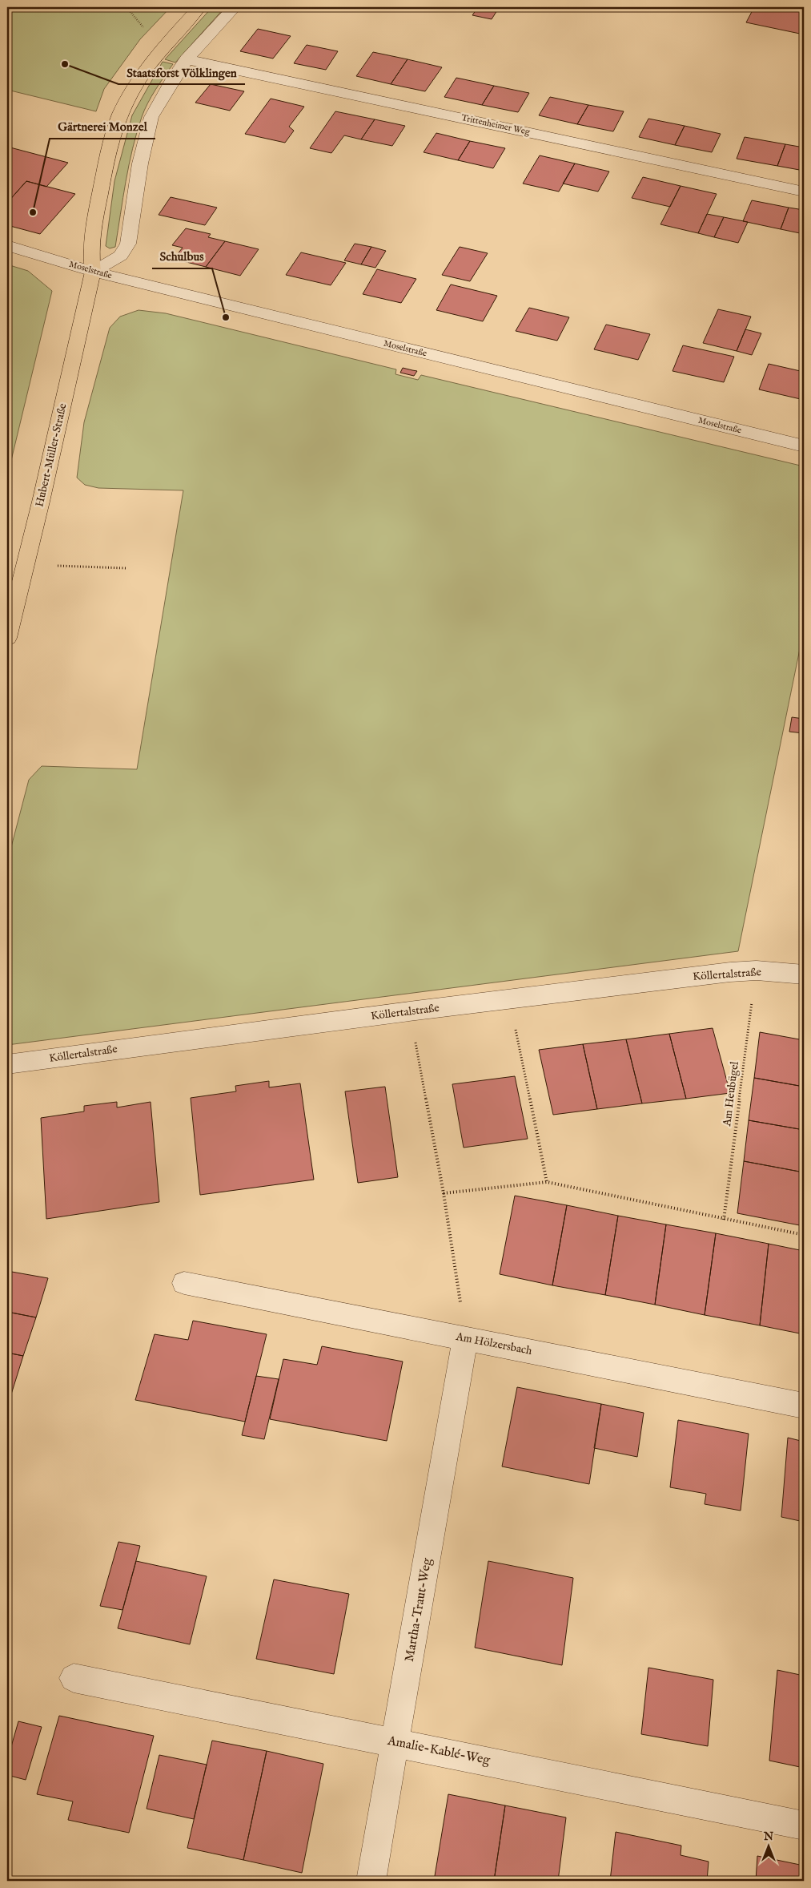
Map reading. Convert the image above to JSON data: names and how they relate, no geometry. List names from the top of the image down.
{
  "streets": {
    "main road": ["Hubert-Müller-Straße"],
    "street": [
      "Trittenheimer Weg",
      "Moselstraße",
      "Köllertalstraße",
      "Am Hölzersbach",
      "Martha-Traut-Weg",
      "Amalie-Kablé-Weg"
    ],
    "path": ["Am Heubügel"]
  },
  "crossings": [
    ["Moselstraße", "Hubert-Müller-Straße"],
    ["Köllertalstraße", "Am Heubügel"],
    ["Am Hölzersbach", "Martha-Traut-Weg"],
    ["Martha-Traut-Weg", "Amalie-Kablé-Weg"]
  ],
  "places": ["Staatsforst Völklingen", "Gärtnerei Monzel", "Schulbus"],
  "north": "top"
}
